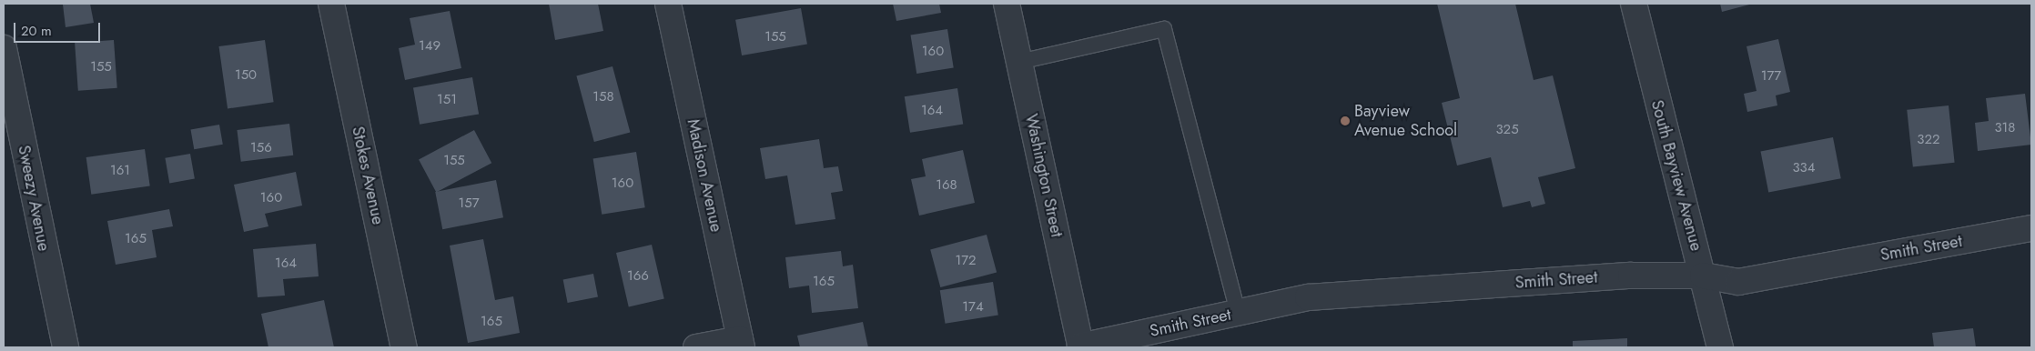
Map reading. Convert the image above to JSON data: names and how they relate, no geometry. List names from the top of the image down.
{
  "streets": {
    "street": [
      "Stokes Avenue",
      "Madison Avenue",
      "Washington Street",
      "South Bayview Avenue",
      "Sweezy Avenue",
      "Smith Street"
    ]
  },
  "crossings": [
    ["Washington Street", "Smith Street"],
    ["South Bayview Avenue", "Smith Street"]
  ],
  "places": ["Bayview Avenue School"],
  "house_numbers": [
    "155",
    "149",
    "160",
    "155",
    "150",
    "177",
    "158",
    "151",
    "164",
    "318",
    "325",
    "322",
    "156",
    "155",
    "334",
    "161",
    "160",
    "168",
    "160",
    "157",
    "165",
    "172",
    "164",
    "166",
    "165",
    "174",
    "165"
  ],
  "scale_bar": "20 m"
}
